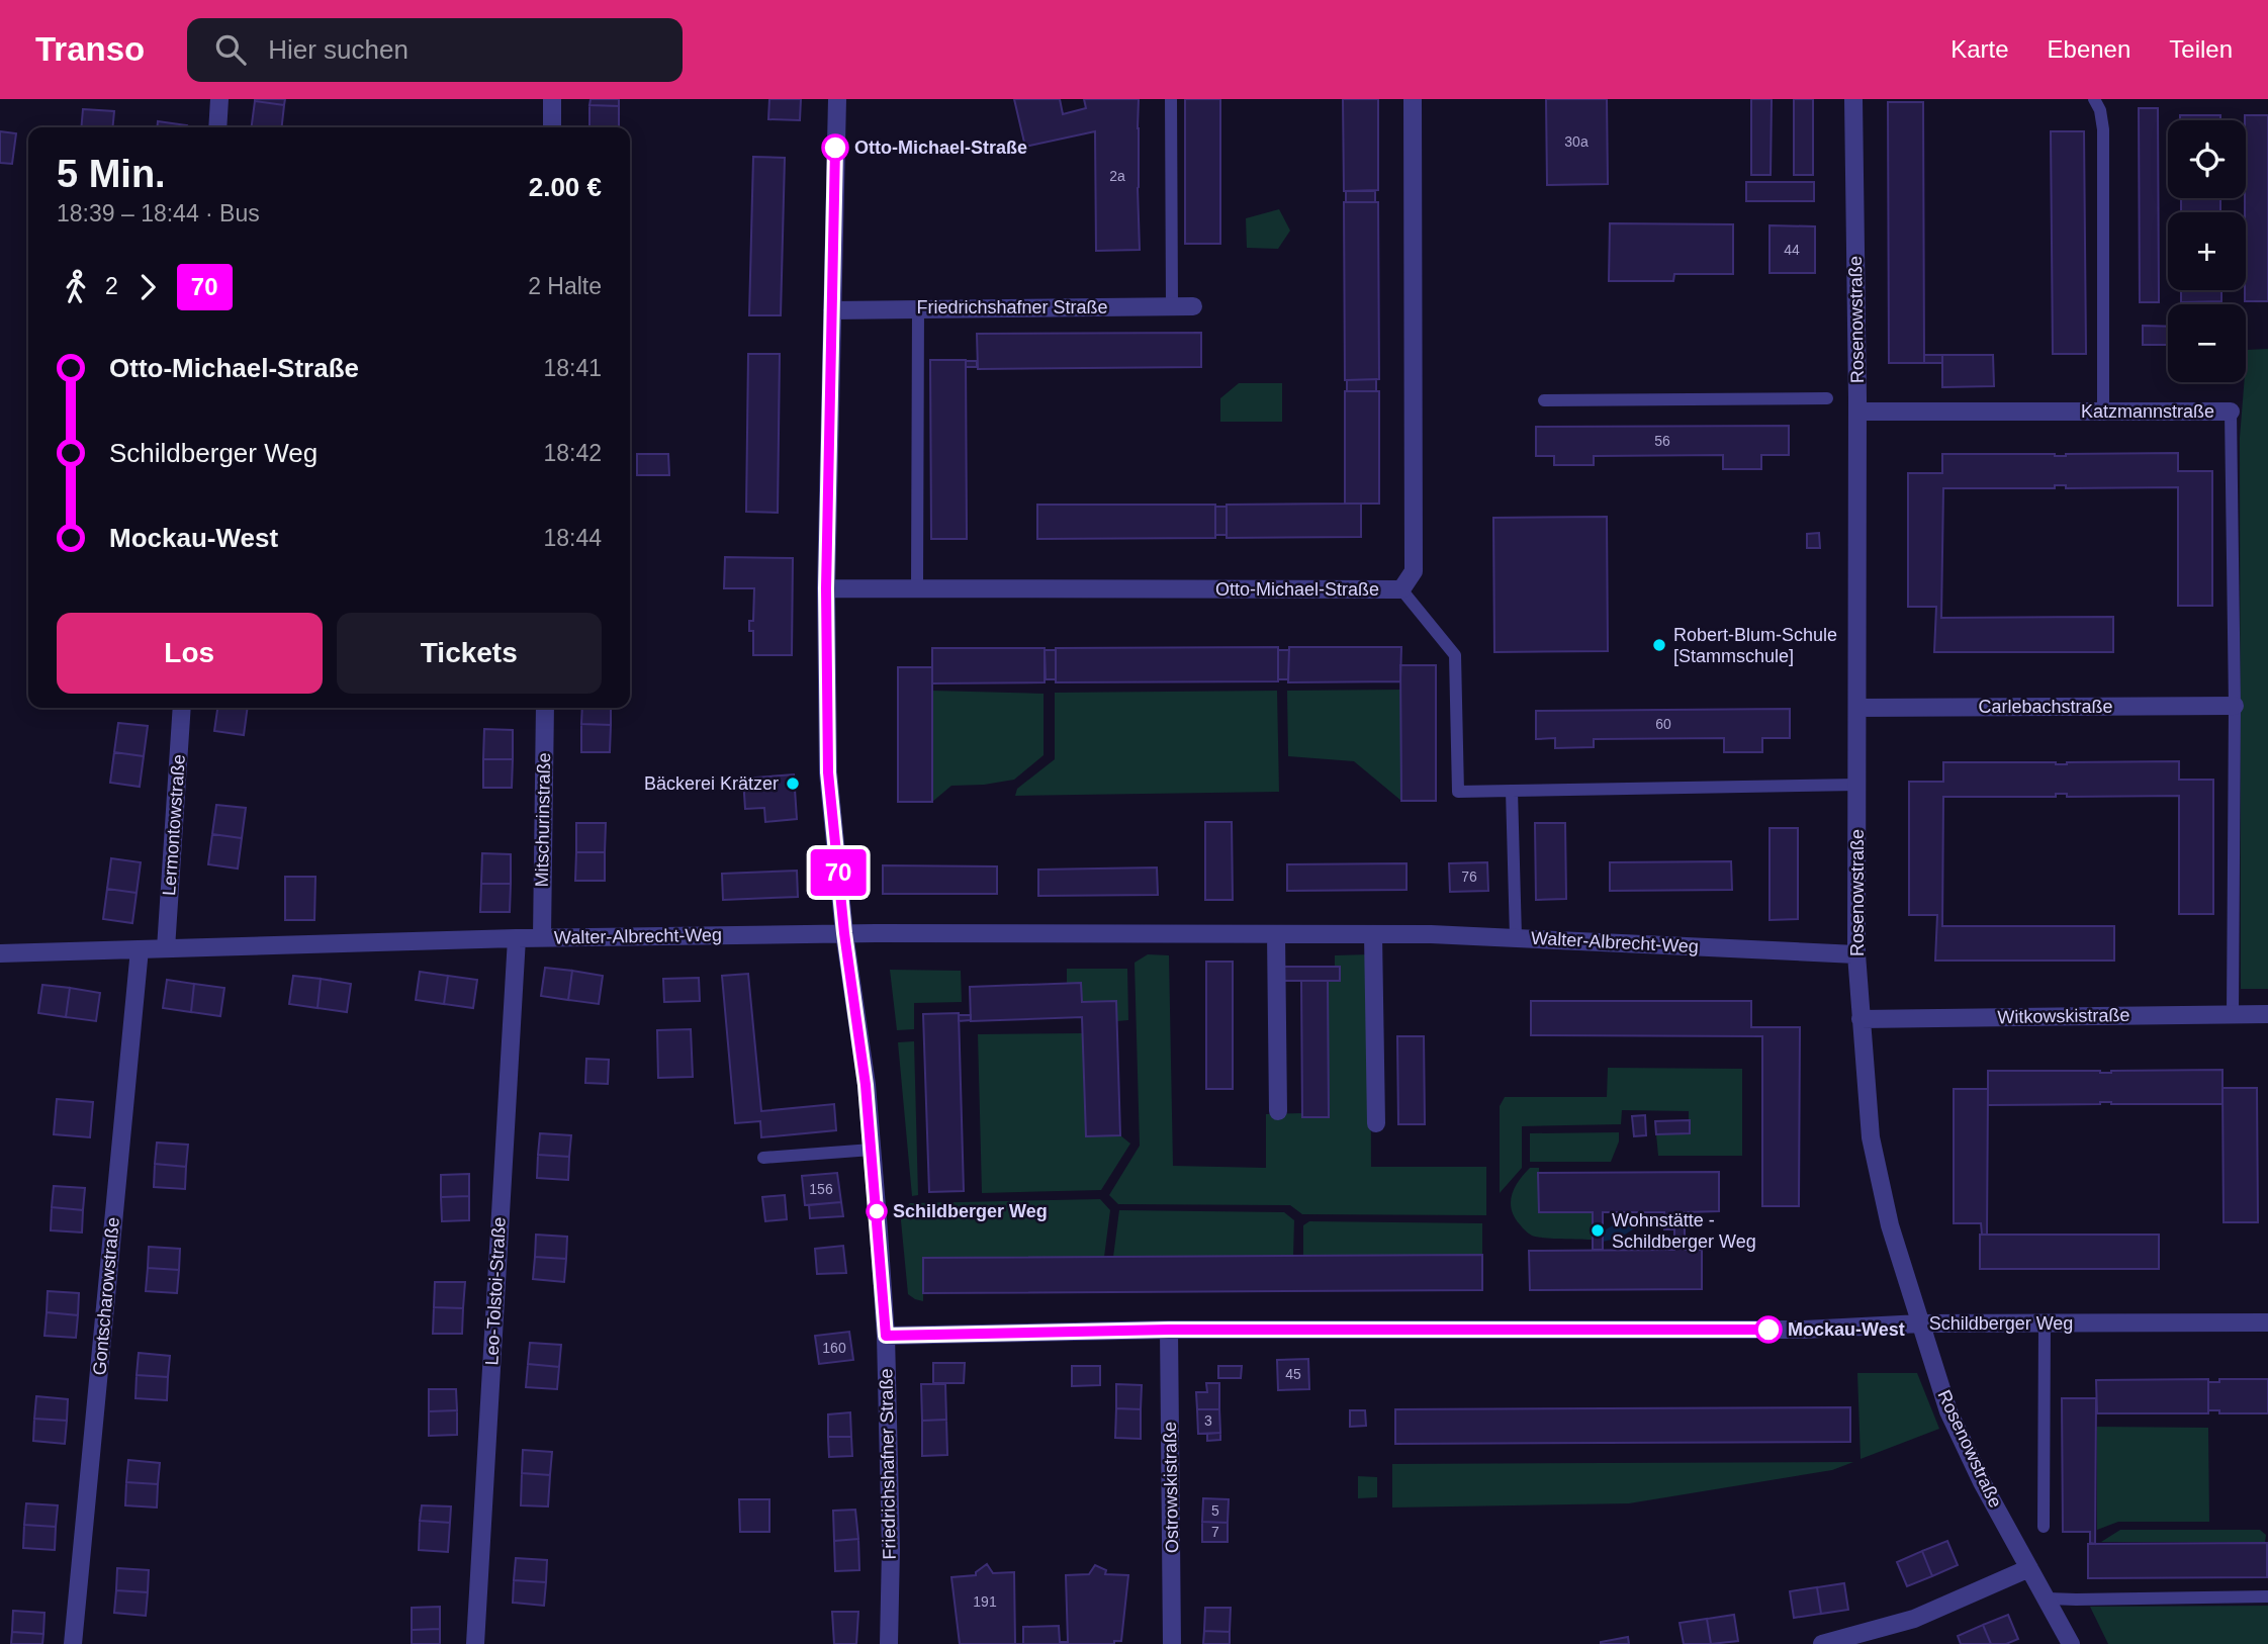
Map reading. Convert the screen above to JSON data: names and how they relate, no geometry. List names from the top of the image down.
{
  "streets": {
    "street": [
      "Friedrichshafner Straße",
      "Rosenowstraße",
      "Katzmannstraße",
      "Otto-Michael-Straße",
      "Carlebachstraße",
      "Mitschurinstraße",
      "Lermontowstraße",
      "Walter-Albrecht-Weg",
      "Witkowskistraße",
      "Leo-Tolstoi-Straße",
      "Gontscharowstraße",
      "Schildberger Weg",
      "Ostrowskistraße"
    ]
  },
  "crossings": [
    ["Friedrichshafner Straße", "Otto-Michael-Straße"],
    ["Friedrichshafner Straße", "Walter-Albrecht-Weg"],
    ["Friedrichshafner Straße", "Schildberger Weg"],
    ["Rosenowstraße", "Katzmannstraße"],
    ["Rosenowstraße", "Carlebachstraße"],
    ["Rosenowstraße", "Walter-Albrecht-Weg"],
    ["Rosenowstraße", "Witkowskistraße"],
    ["Rosenowstraße", "Schildberger Weg"],
    ["Katzmannstraße", "Carlebachstraße"],
    ["Katzmannstraße", "Witkowskistraße"],
    ["Mitschurinstraße", "Walter-Albrecht-Weg"],
    ["Lermontowstraße", "Walter-Albrecht-Weg"],
    ["Walter-Albrecht-Weg", "Leo-Tolstoi-Straße"],
    ["Walter-Albrecht-Weg", "Gontscharowstraße"],
    ["Schildberger Weg", "Ostrowskistraße"]
  ],
  "places": [
    "Otto-Michael-Straße",
    "Robert-Blum-Schule [Stammschule]",
    "Bäckerei Krätzer",
    "Schildberger Weg",
    "Wohnstätte - Schildberger Weg",
    "Mockau-West"
  ],
  "lines": ["bus line 70"],
  "house_numbers": [
    "30a",
    "2a",
    "44",
    "56",
    "60",
    "76",
    "156",
    "160",
    "45",
    "3",
    "5",
    "7",
    "191"
  ],
  "page": {
    "header": "Transo",
    "search": "Hier suchen",
    "nav": ["Karte", "Ebenen", "Teilen"],
    "on_map": "70",
    "map_buttons": ["+", "−"],
    "heading": ["5 Min.", "18:39 – 18:44 · Bus", "2.00 €"],
    "legs": ["2", "70", "2 Halte"],
    "list": [
      {
        "name": "Otto-Michael-Straße",
        "value": "18:41"
      },
      {
        "name": "Schildberger Weg",
        "value": "18:42"
      },
      {
        "name": "Mockau-West",
        "value": "18:44"
      }
    ],
    "buttons": ["Los", "Tickets"]
  }
}
